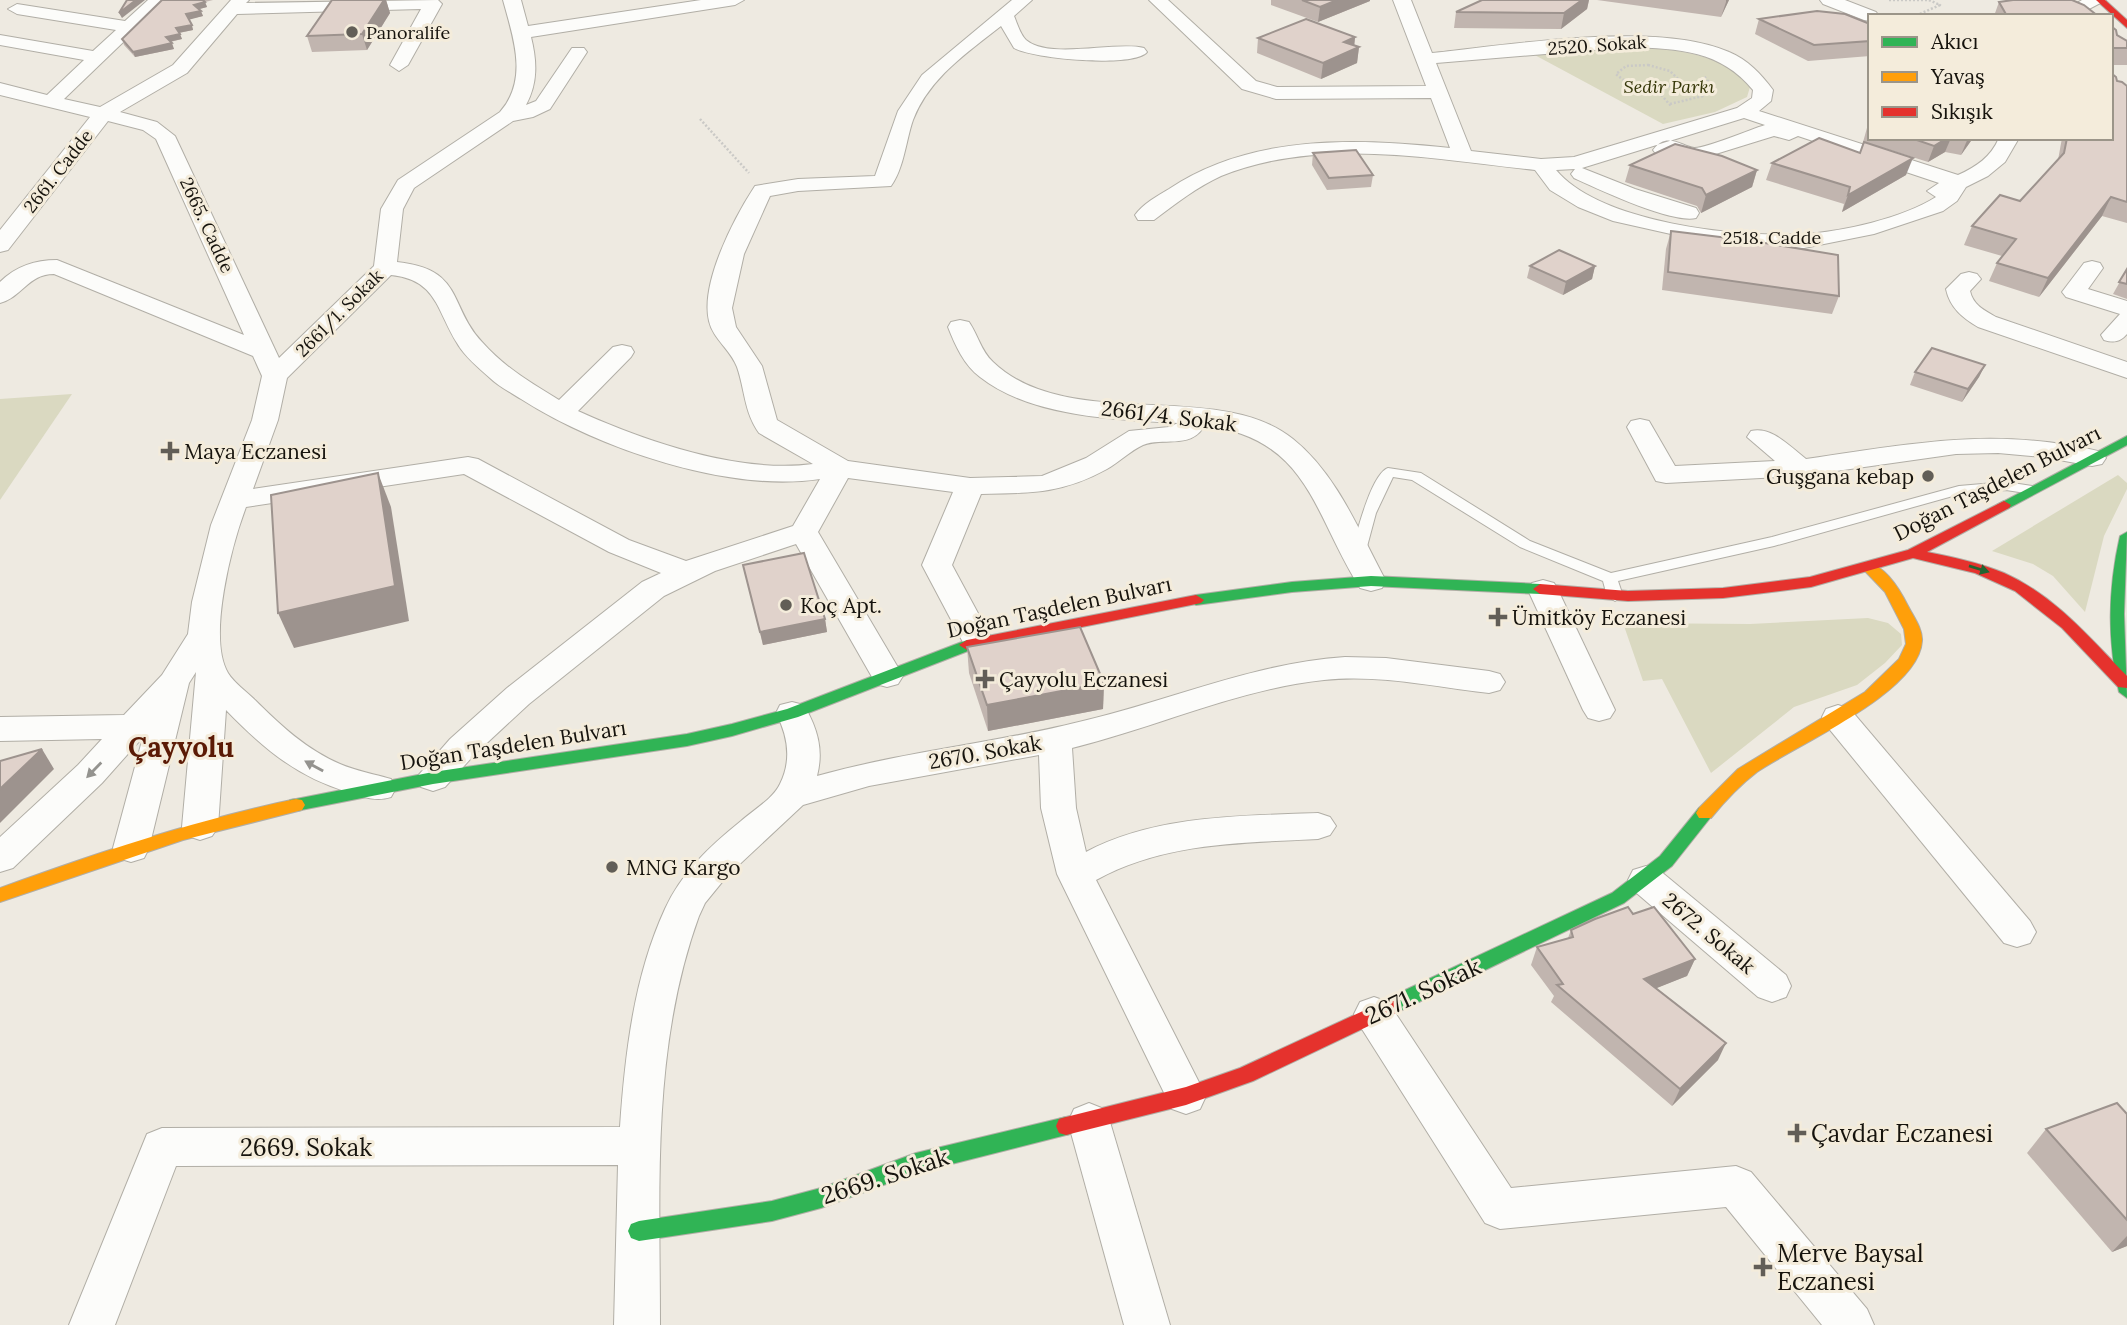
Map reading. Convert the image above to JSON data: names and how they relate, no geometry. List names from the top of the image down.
{
  "streets": {
    "street": [
      "2520. Sokak",
      "2661. Cadde",
      "2665. Cadde",
      "2518. Cadde",
      "2661/1. Sokak",
      "2661/4. Sokak",
      "Doğan Taşdelen Bulvarı",
      "2670. Sokak",
      "2672. Sokak",
      "2671. Sokak",
      "2669. Sokak"
    ]
  },
  "crossings": [
    ["2661. Cadde", "2665. Cadde"],
    ["2665. Cadde", "2661/1. Sokak"],
    ["2661/4. Sokak", "Doğan Taşdelen Bulvarı"],
    ["Doğan Taşdelen Bulvarı", "2671. Sokak"],
    ["2670. Sokak", "2671. Sokak"],
    ["2672. Sokak", "2671. Sokak"],
    ["2671. Sokak", "2669. Sokak"]
  ],
  "districts": ["Çayyolu"],
  "parks": ["Sedir Parkı"],
  "places": {
    "other": [
      "Panoralife",
      "Guşgana kebap",
      "Koç Apt.",
      "MNG Kargo"
    ],
    "health": [
      "Maya Eczanesi",
      "Ümitköy Eczanesi",
      "Çayyolu Eczanesi",
      "Çavdar Eczanesi",
      "Merve Baysal Eczanesi"
    ]
  },
  "legend": ["Akıcı", "Yavaş", "Sıkışık"]
}
